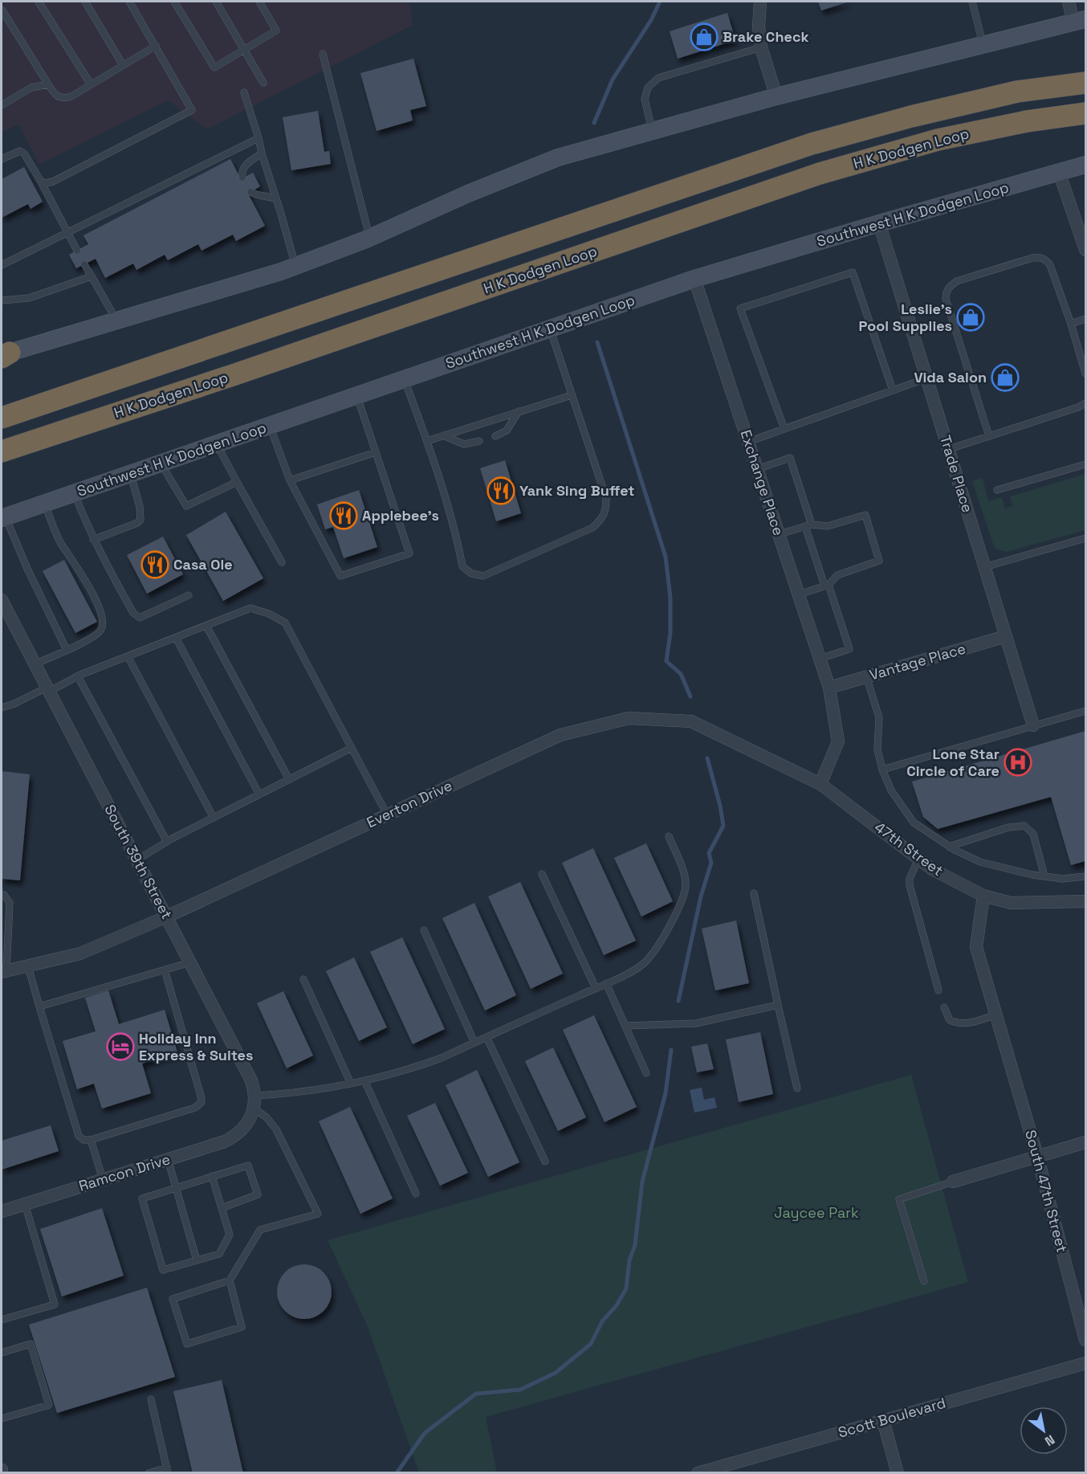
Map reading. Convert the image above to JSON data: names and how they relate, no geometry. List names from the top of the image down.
{
  "streets": {
    "highway": ["H K Dodgen Loop"],
    "main road": ["Southwest H K Dodgen Loop"],
    "street": [
      "Trade Place",
      "Exchange Place",
      "Vantage Place",
      "Everton Drive",
      "47th Street",
      "South 39th Street",
      "Ramcon Drive",
      "South 47th Street",
      "Scott Boulevard"
    ]
  },
  "crossings": [
    ["Southwest H K Dodgen Loop", "Trade Place"],
    ["Southwest H K Dodgen Loop", "Exchange Place"],
    ["Trade Place", "Vantage Place"],
    ["Exchange Place", "Vantage Place"],
    ["Everton Drive", "47th Street"],
    ["Everton Drive", "South 39th Street"],
    ["South 39th Street", "Ramcon Drive"]
  ],
  "parks": ["Jaycee Park"],
  "places": {
    "shop": ["Brake Check", "Leslie's Pool Supplies", "Vida Salon"],
    "restaurant": ["Yank Sing Buffet", "Applebee's", "Casa Ole"],
    "hospital": ["Lone Star Circle of Care"],
    "hotel": ["Holiday Inn Express & Suites"]
  },
  "north": "bottom right"
}
